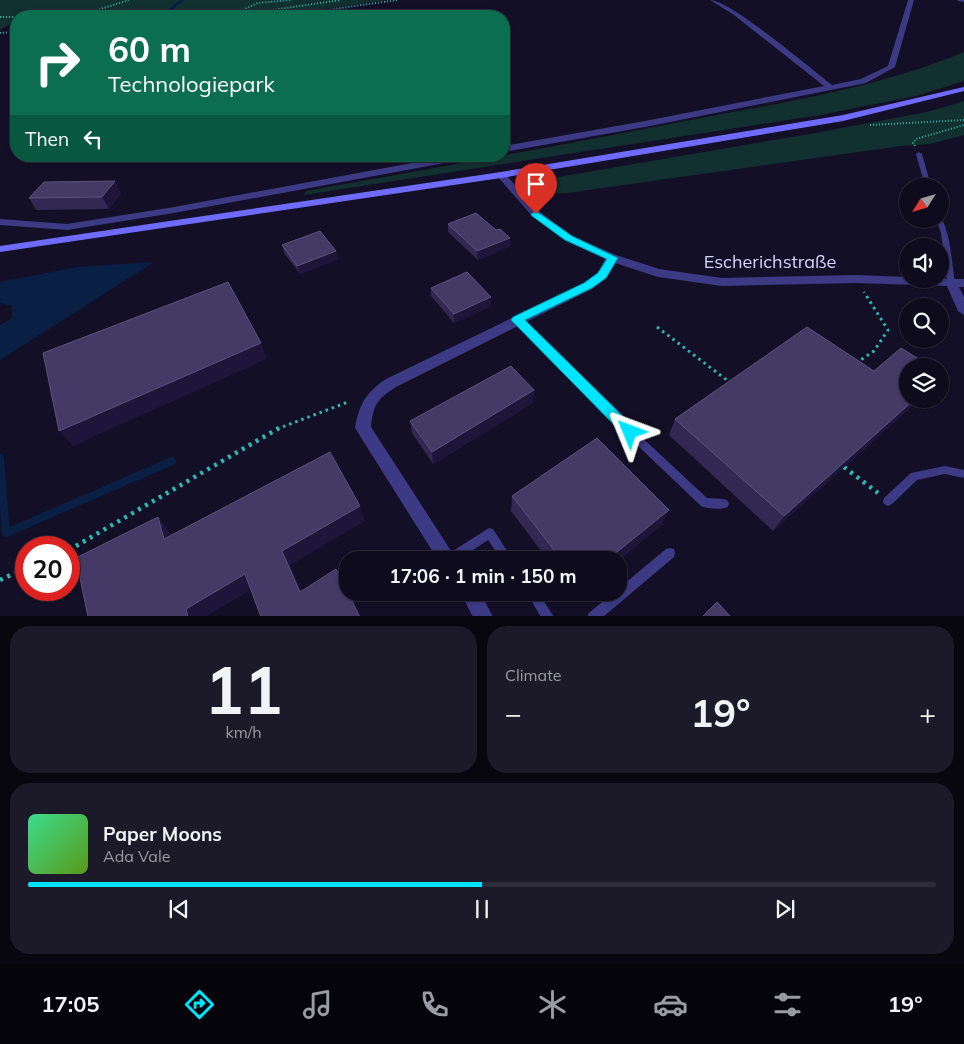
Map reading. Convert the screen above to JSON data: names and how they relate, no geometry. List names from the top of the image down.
{
  "streets": {
    "street": ["Escherichstraße"]
  },
  "north": "bottom left",
  "page": {
    "turn": ["60 m", "Technologiepark"],
    "then": "Then",
    "limit": "20",
    "trip": "17:06 · 1 min · 150 m",
    "tile": [
      ["11", "km/h"],
      "Climate"
    ],
    "heat": ["−", "19°", "+"],
    "song": ["Paper Moons", "Ada Vale"],
    "tabs": ["17:05", "19°"]
  }
}
